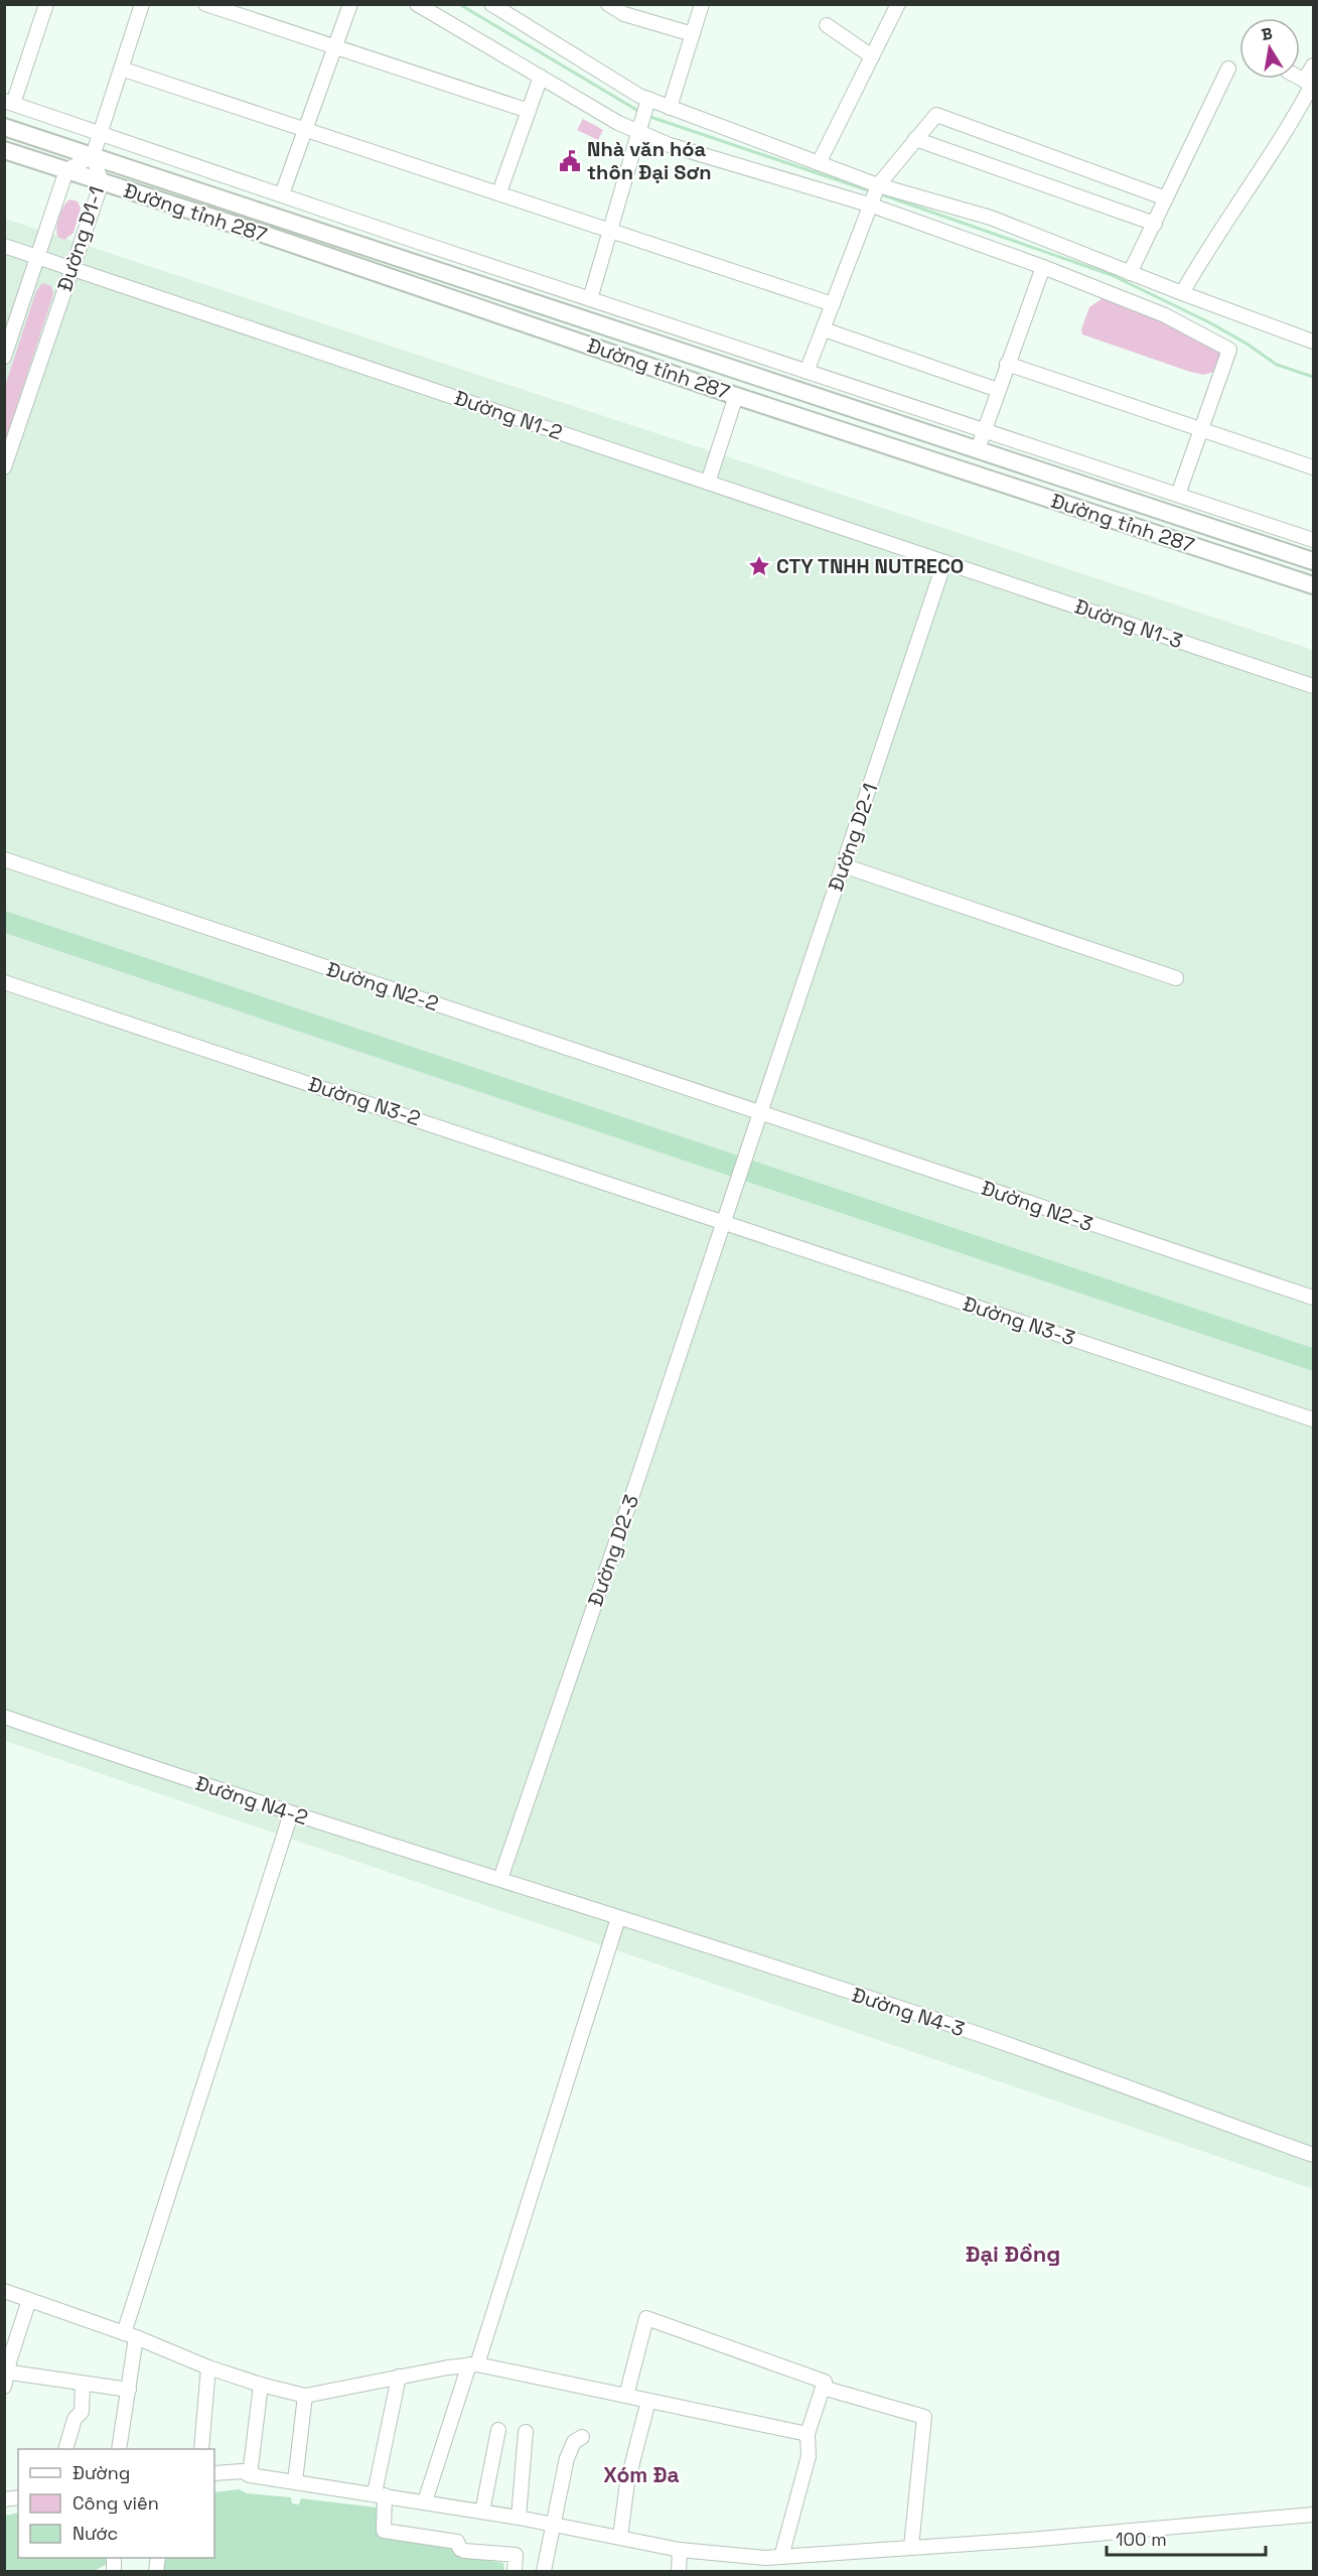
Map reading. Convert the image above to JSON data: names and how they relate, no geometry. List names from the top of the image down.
{
  "streets": {
    "main road": ["Đường tỉnh 287"],
    "street": [
      "Đường D1-1",
      "Đường N1-2",
      "Đường N1-3",
      "Đường D2-1",
      "Đường N2-2",
      "Đường N3-2",
      "Đường N2-3",
      "Đường N3-3",
      "Đường D2-3",
      "Đường N4-2",
      "Đường N4-3"
    ]
  },
  "crossings": [
    ["Đường tỉnh 287", "Đường D1-1"],
    ["Đường D1-1", "Đường N1-2"],
    ["Đường N1-2", "Đường N1-3"],
    ["Đường N1-2", "Đường D2-1"],
    ["Đường N1-3", "Đường D2-1"],
    ["Đường D2-1", "Đường N2-2"],
    ["Đường D2-1", "Đường N3-2"],
    ["Đường D2-1", "Đường N2-3"],
    ["Đường D2-1", "Đường N3-3"],
    ["Đường D2-1", "Đường D2-3"],
    ["Đường N2-2", "Đường N2-3"],
    ["Đường N3-2", "Đường N3-3"],
    ["Đường N3-2", "Đường D2-3"],
    ["Đường N3-3", "Đường D2-3"],
    ["Đường D2-3", "Đường N4-2"],
    ["Đường D2-3", "Đường N4-3"],
    ["Đường N4-2", "Đường N4-3"]
  ],
  "districts": ["Đại Đồng", "Xóm Đa"],
  "places": {
    "public building": ["Nhà văn hóa thôn Đại Sơn"],
    "place": ["CTY TNHH NUTRECO"]
  },
  "legend": ["Đường", "Công viên", "Nước"],
  "scale_bar": "100 m",
  "north": "top"
}
